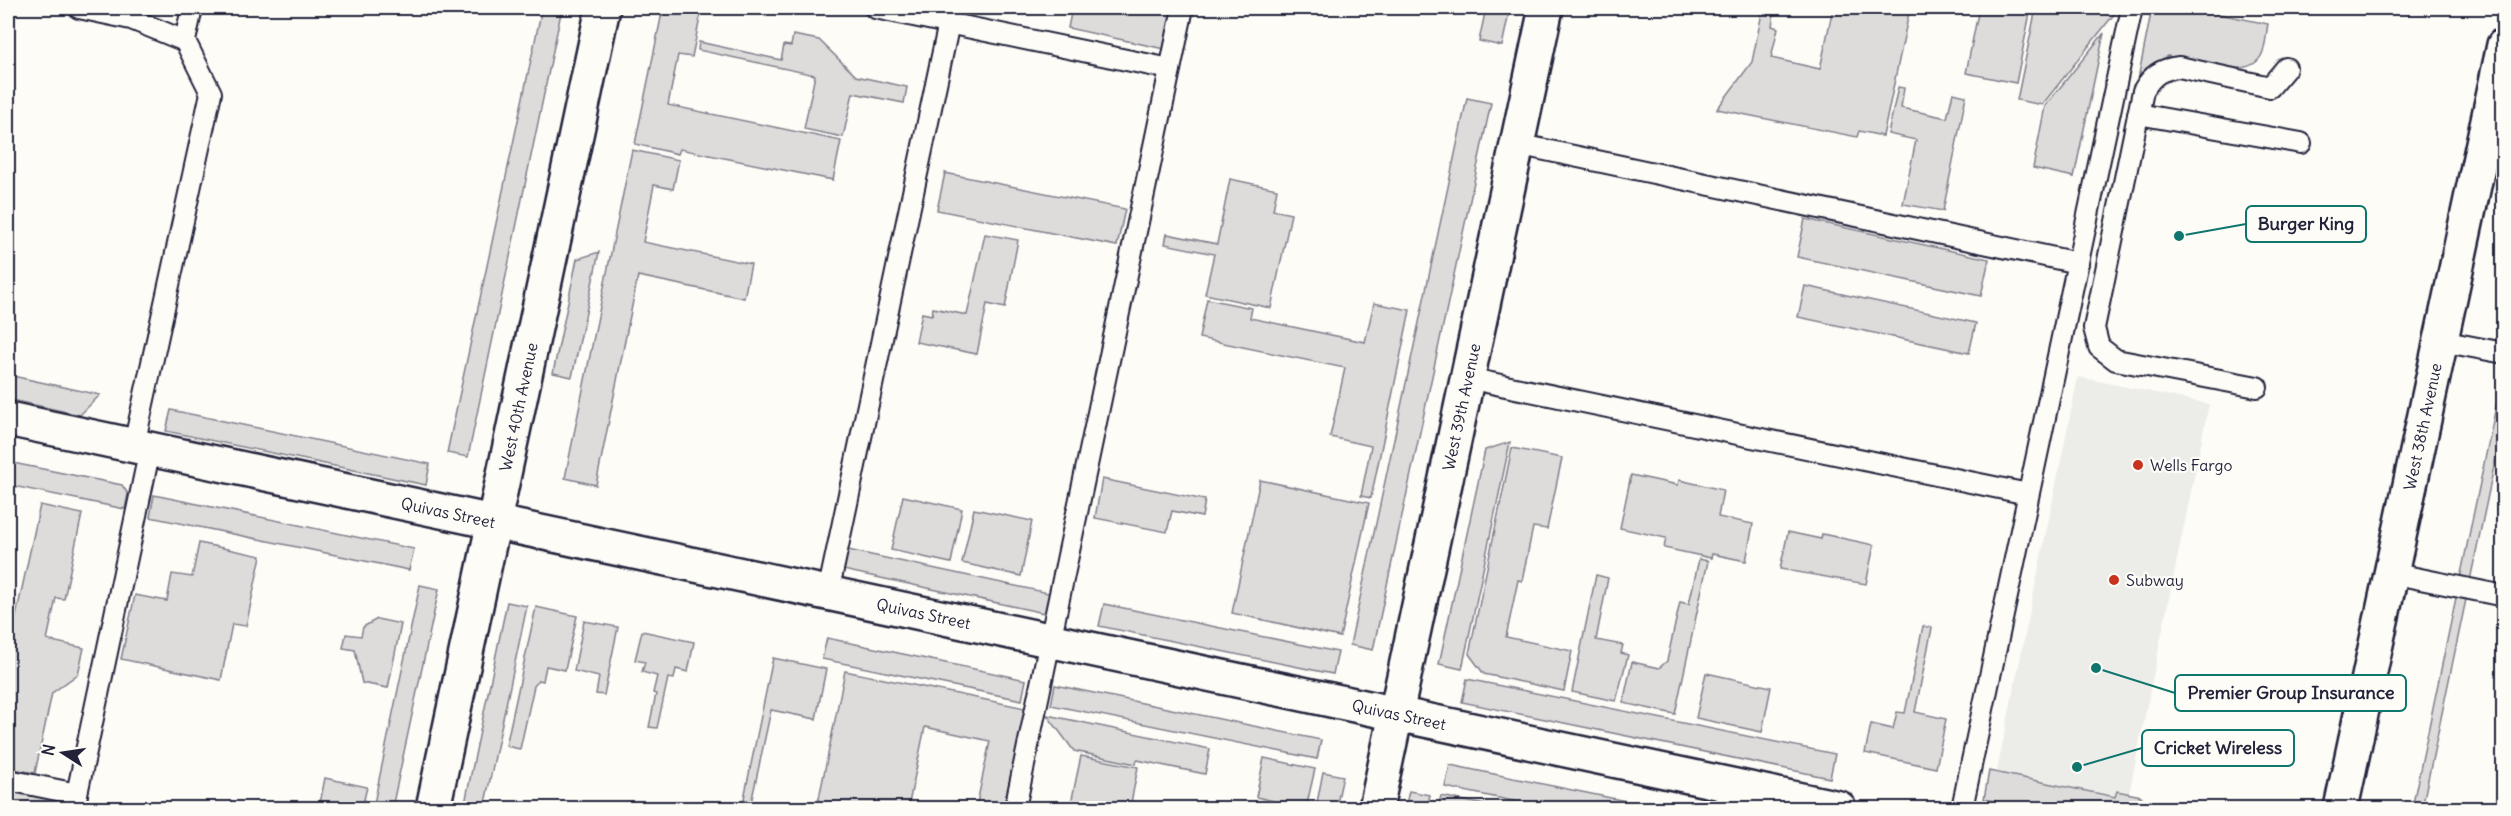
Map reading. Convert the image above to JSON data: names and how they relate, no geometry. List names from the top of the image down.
{
  "streets": {
    "street": [
      "West 40th Avenue",
      "West 39th Avenue",
      "West 38th Avenue",
      "Quivas Street"
    ]
  },
  "crossings": [
    ["West 40th Avenue", "Quivas Street"],
    ["West 39th Avenue", "Quivas Street"]
  ],
  "places": [
    "Burger King",
    "Wells Fargo",
    "Subway",
    "Premier Group Insurance",
    "Cricket Wireless"
  ],
  "north": "left"
}
